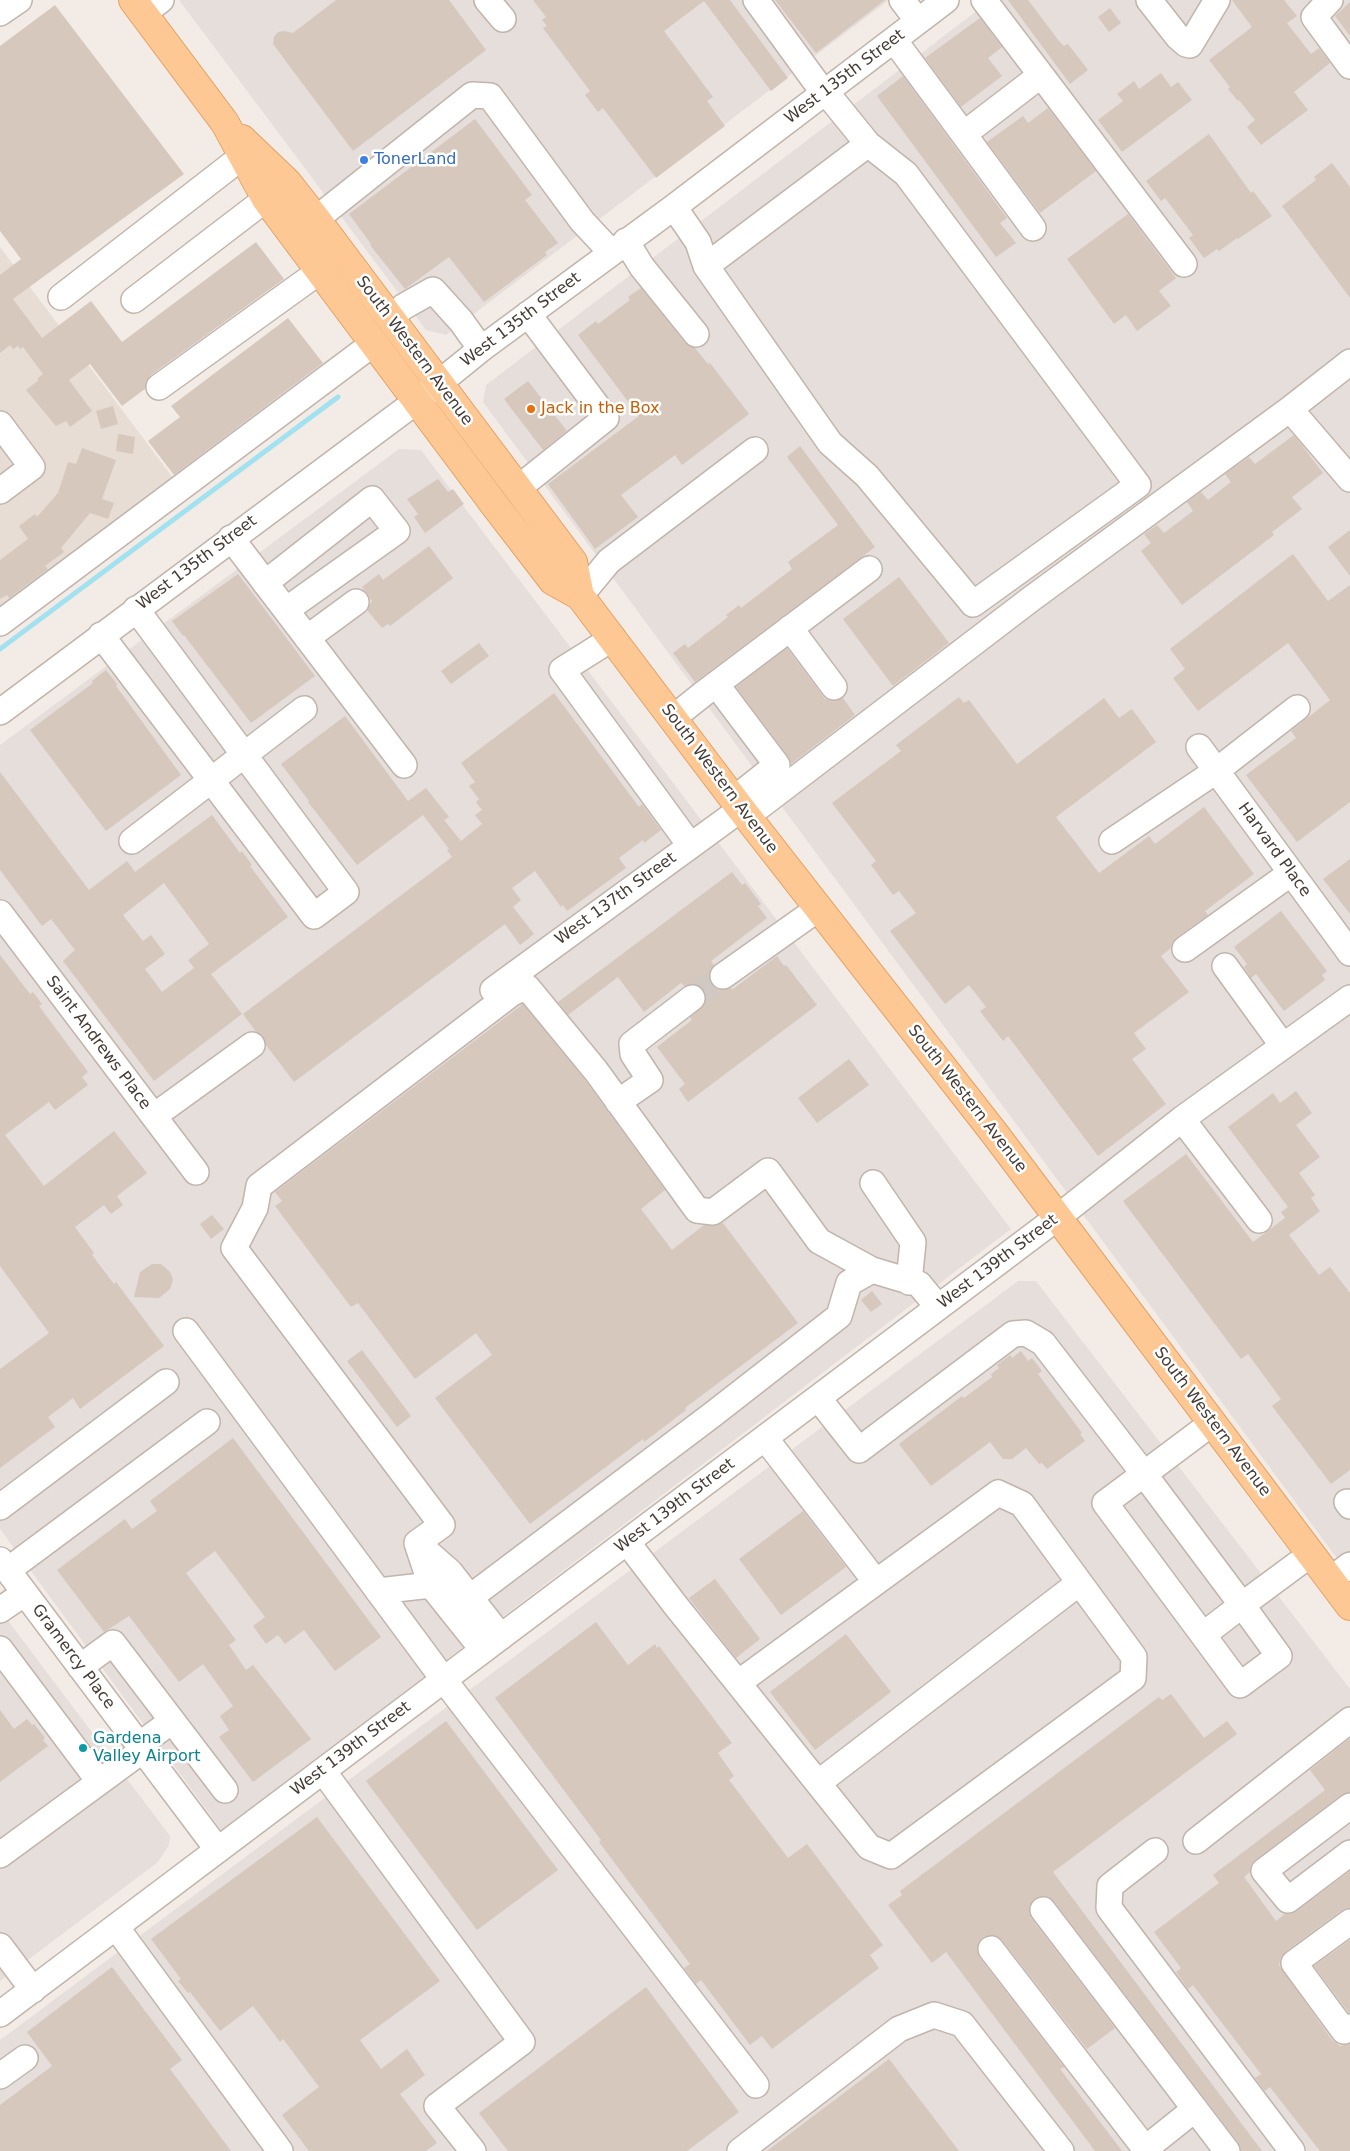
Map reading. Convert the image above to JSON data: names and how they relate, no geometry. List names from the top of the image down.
{
  "streets": {
    "main road": ["South Western Avenue"],
    "street": [
      "West 135th Street",
      "Harvard Place",
      "West 137th Street",
      "Saint Andrews Place",
      "West 139th Street",
      "Gramercy Place"
    ]
  },
  "crossings": [
    ["West 135th Street", "South Western Avenue"],
    ["South Western Avenue", "West 137th Street"],
    ["South Western Avenue", "West 139th Street"],
    ["West 139th Street", "Gramercy Place"]
  ],
  "places": ["TonerLand", "Jack in the Box", "Gardena Valley Airport"]
}
